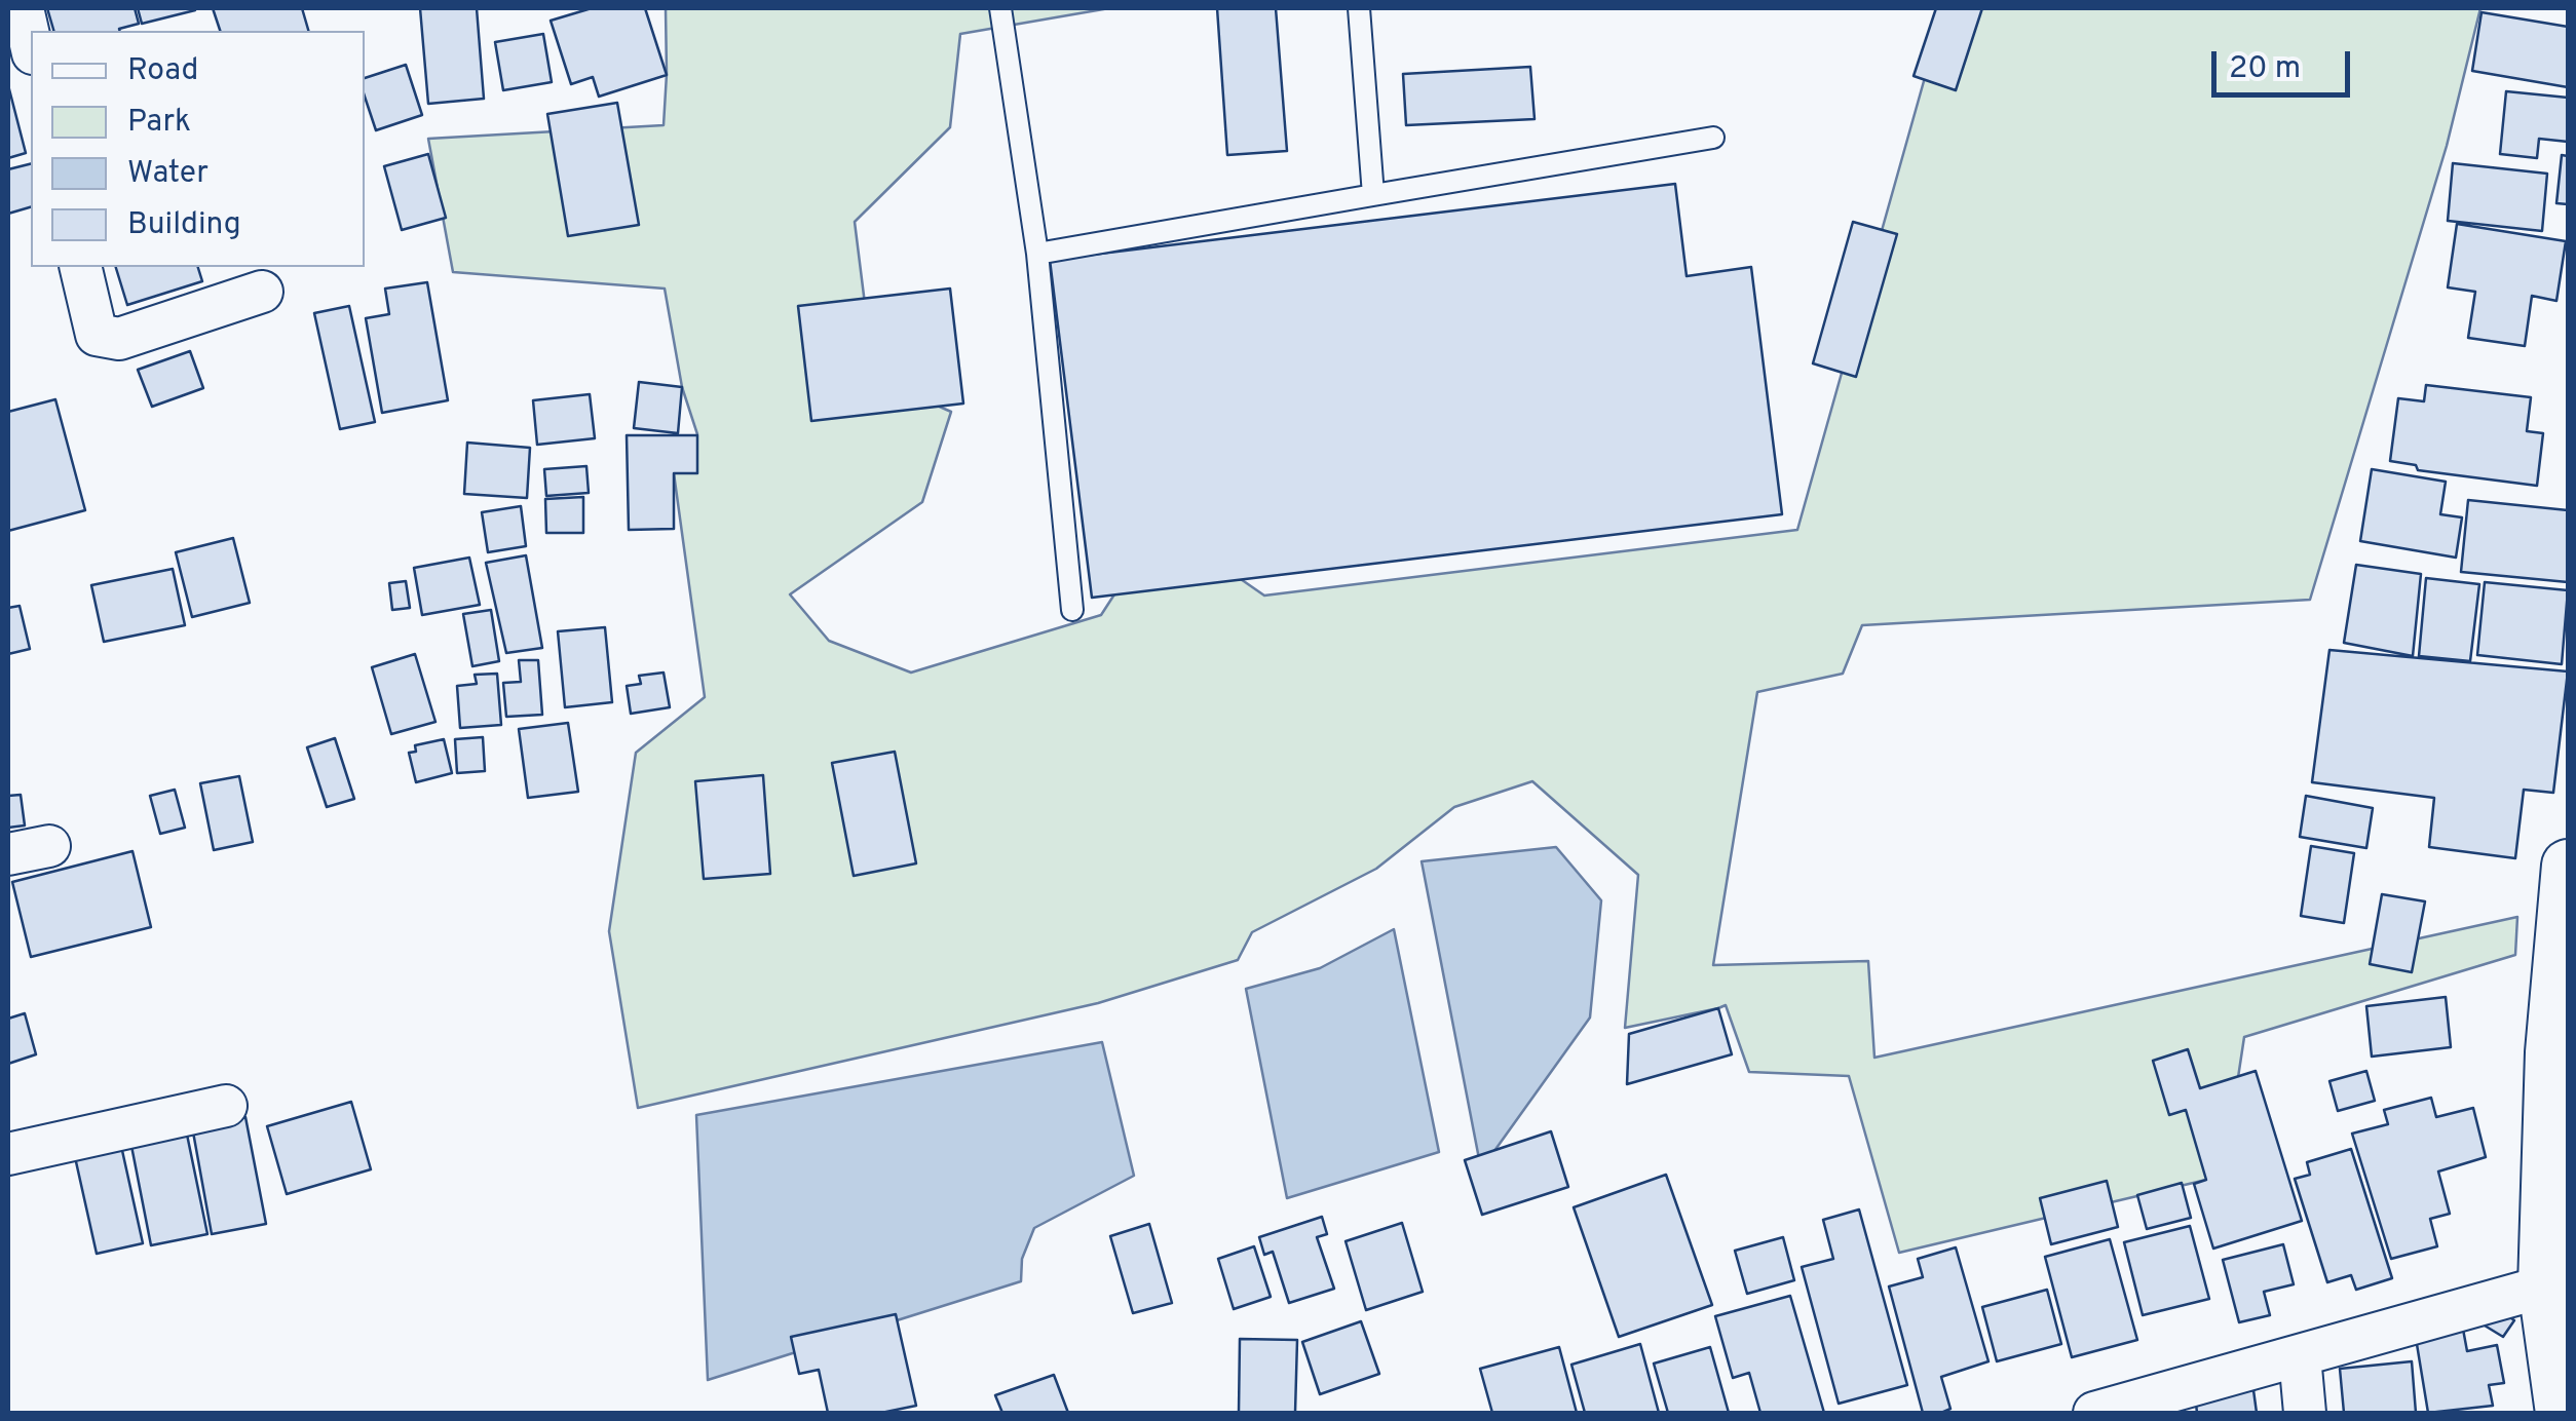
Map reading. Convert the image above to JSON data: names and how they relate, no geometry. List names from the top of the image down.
{
  "legend": [
    "Road",
    "Park",
    "Water",
    "Building"
  ],
  "scale_bar": "20 m"
}
